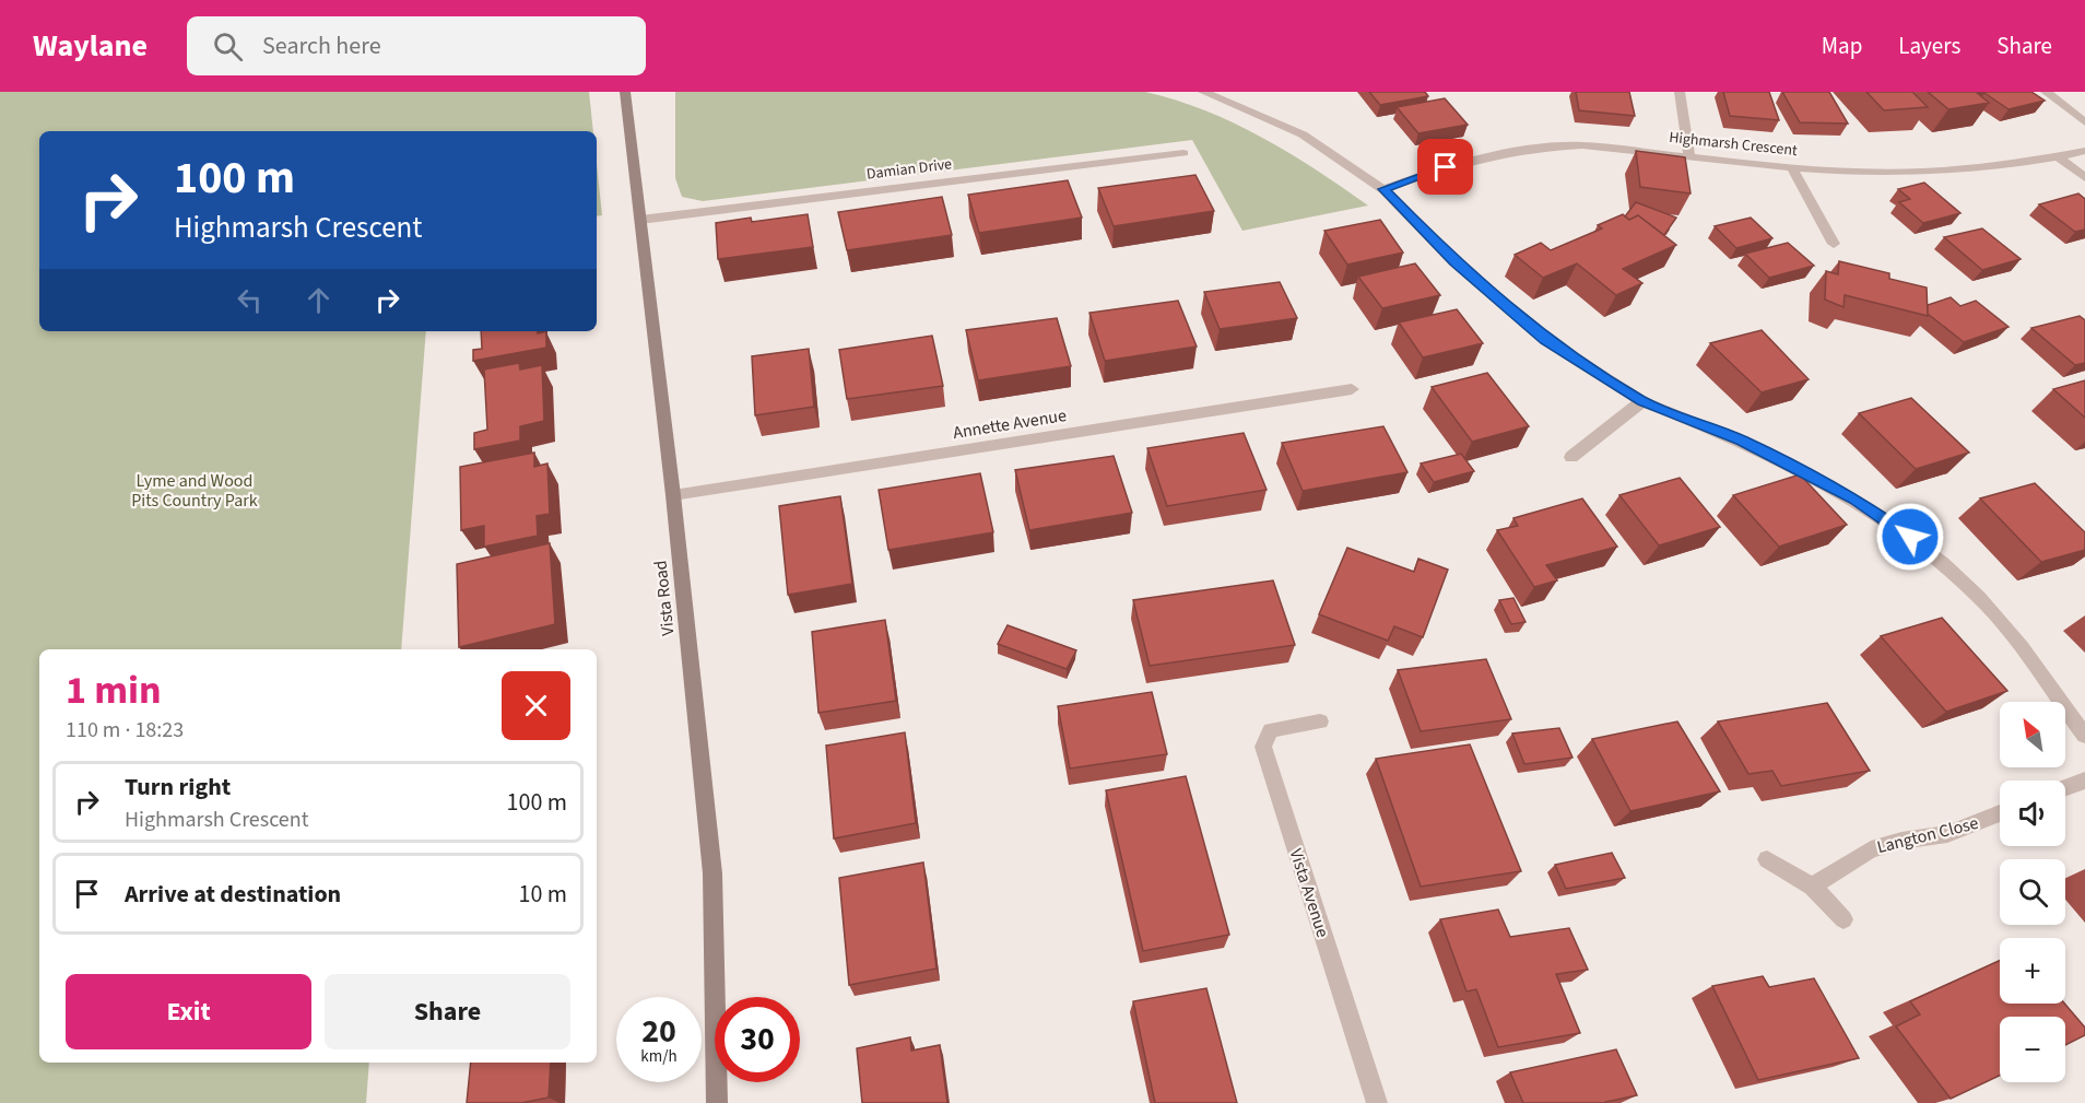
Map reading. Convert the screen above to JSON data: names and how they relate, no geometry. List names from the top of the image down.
{
  "streets": {
    "main road": ["Vista Road"],
    "street": [
      "Highmarsh Crescent",
      "Damian Drive",
      "Annette Avenue",
      "Langton Close",
      "Vista Avenue"
    ]
  },
  "crossings": [
    ["Damian Drive", "Vista Road"],
    ["Annette Avenue", "Vista Road"]
  ],
  "parks": ["Lyme and Wood Pits Country Park"],
  "north": "top left",
  "page": {
    "header": "Waylane",
    "search": "Search here",
    "nav": ["Map", "Layers", "Share"],
    "turn": ["100 m", "Highmarsh Crescent"],
    "heading": ["1 min", "110 m · 18:23"],
    "map_buttons": ["+", "−"],
    "list": [
      {
        "name": "Turn right",
        "note": "Highmarsh Crescent",
        "value": "100 m"
      },
      {
        "name": "Arrive at destination",
        "value": "10 m"
      }
    ],
    "buttons": ["Exit", "Share"],
    "speed": "20 km/h",
    "limit": "30"
  }
}
